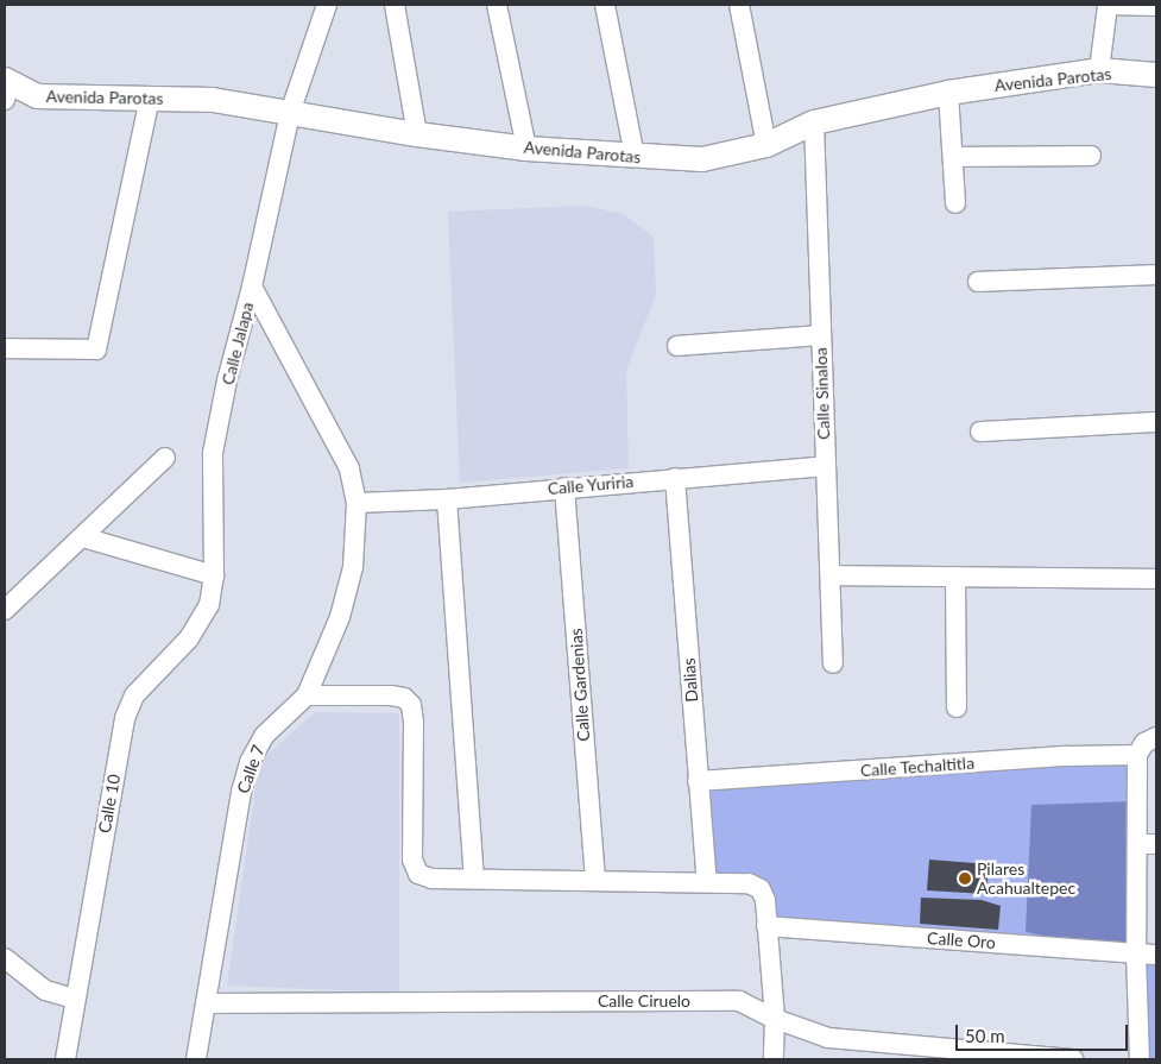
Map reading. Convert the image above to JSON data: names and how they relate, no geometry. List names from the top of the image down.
{
  "streets": {
    "street": [
      "Avenida Parotas",
      "Calle Jalapa",
      "Calle Sinaloa",
      "Calle Yuriria",
      "Dalias",
      "Calle Gardenias",
      "Calle Techaltitla",
      "Calle 7",
      "Calle 10",
      "Calle Oro",
      "Calle Ciruelo"
    ]
  },
  "crossings": [
    ["Avenida Parotas", "Calle Jalapa"],
    ["Avenida Parotas", "Calle Sinaloa"],
    ["Calle Jalapa", "Calle 7"],
    ["Calle Jalapa", "Calle 10"],
    ["Calle Sinaloa", "Calle Yuriria"],
    ["Calle Yuriria", "Dalias"],
    ["Calle Yuriria", "Calle Gardenias"],
    ["Calle Yuriria", "Calle 7"],
    ["Dalias", "Calle Techaltitla"],
    ["Calle 7", "Calle Ciruelo"]
  ],
  "places": ["Pilares Acahualtepec"],
  "scale_bar": "50 m"
}
